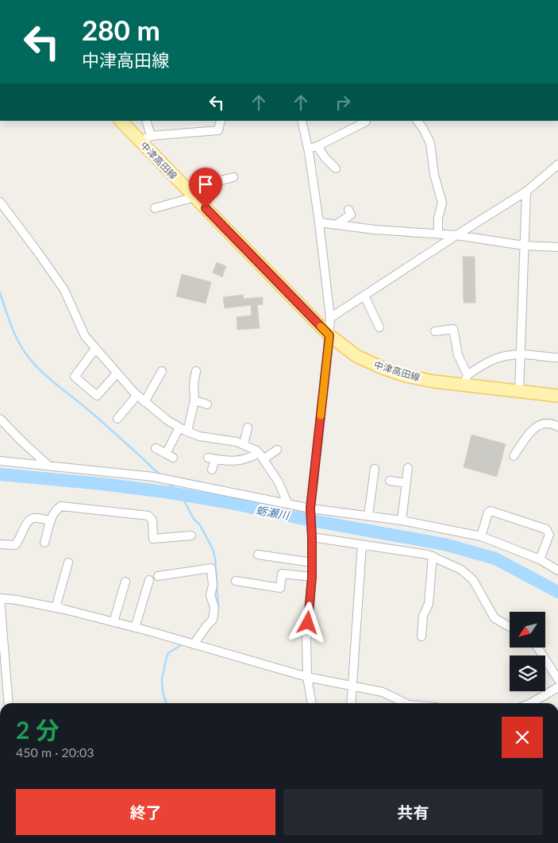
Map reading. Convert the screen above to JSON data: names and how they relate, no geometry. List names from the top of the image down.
{
  "streets": {
    "main road": ["中津高田線"]
  },
  "water": ["蛎瀬川"],
  "north": "bottom left",
  "page": {
    "turn": ["280 m", "中津高田線"],
    "heading": ["2 分", "450 m · 20:03"],
    "buttons": ["終了", "共有"]
  }
}
